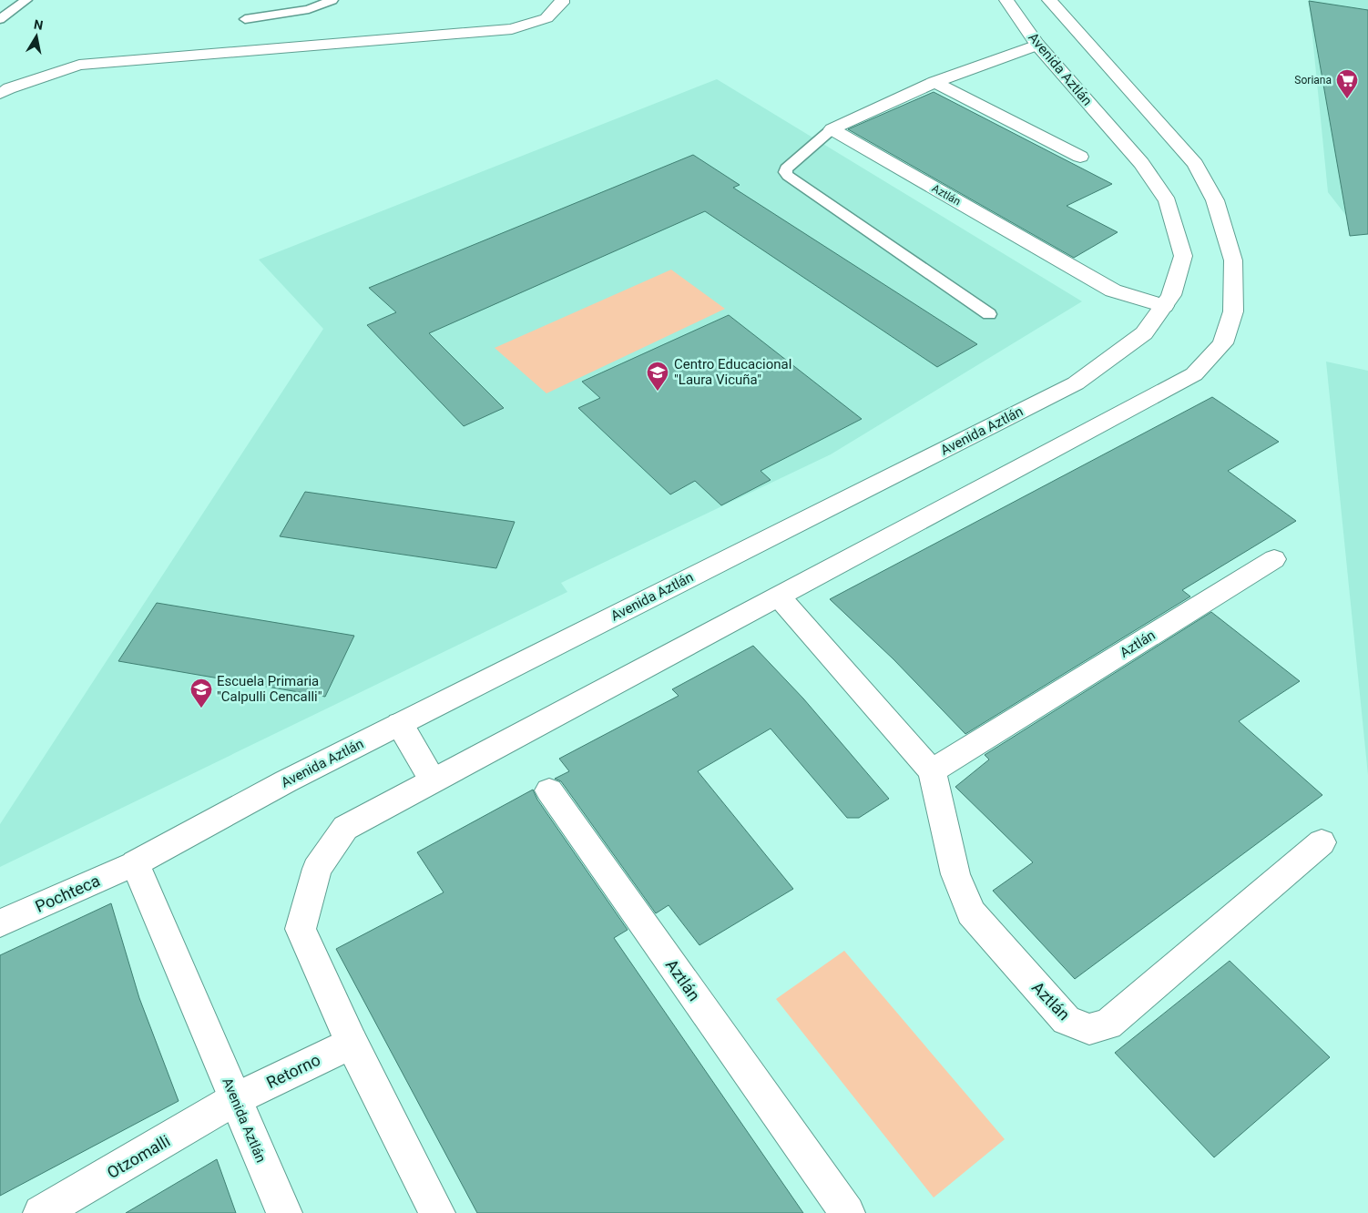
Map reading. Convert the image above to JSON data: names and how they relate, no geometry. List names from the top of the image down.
{
  "streets": {
    "street": [
      "Avenida Aztlán",
      "Aztlán",
      "Pochteca",
      "Retorno",
      "Otzomalli"
    ]
  },
  "crossings": [
    ["Avenida Aztlán", "Aztlán"],
    ["Avenida Aztlán", "Pochteca"],
    ["Avenida Aztlán", "Retorno"],
    ["Avenida Aztlán", "Otzomalli"],
    ["Retorno", "Otzomalli"]
  ],
  "places": {
    "supermarket": ["Soriana"],
    "school or university": ["Centro Educacional \"Laura Vicuña\"", "Escuela Primaria \"Calpulli Cencalli\""]
  },
  "north": "top"
}
